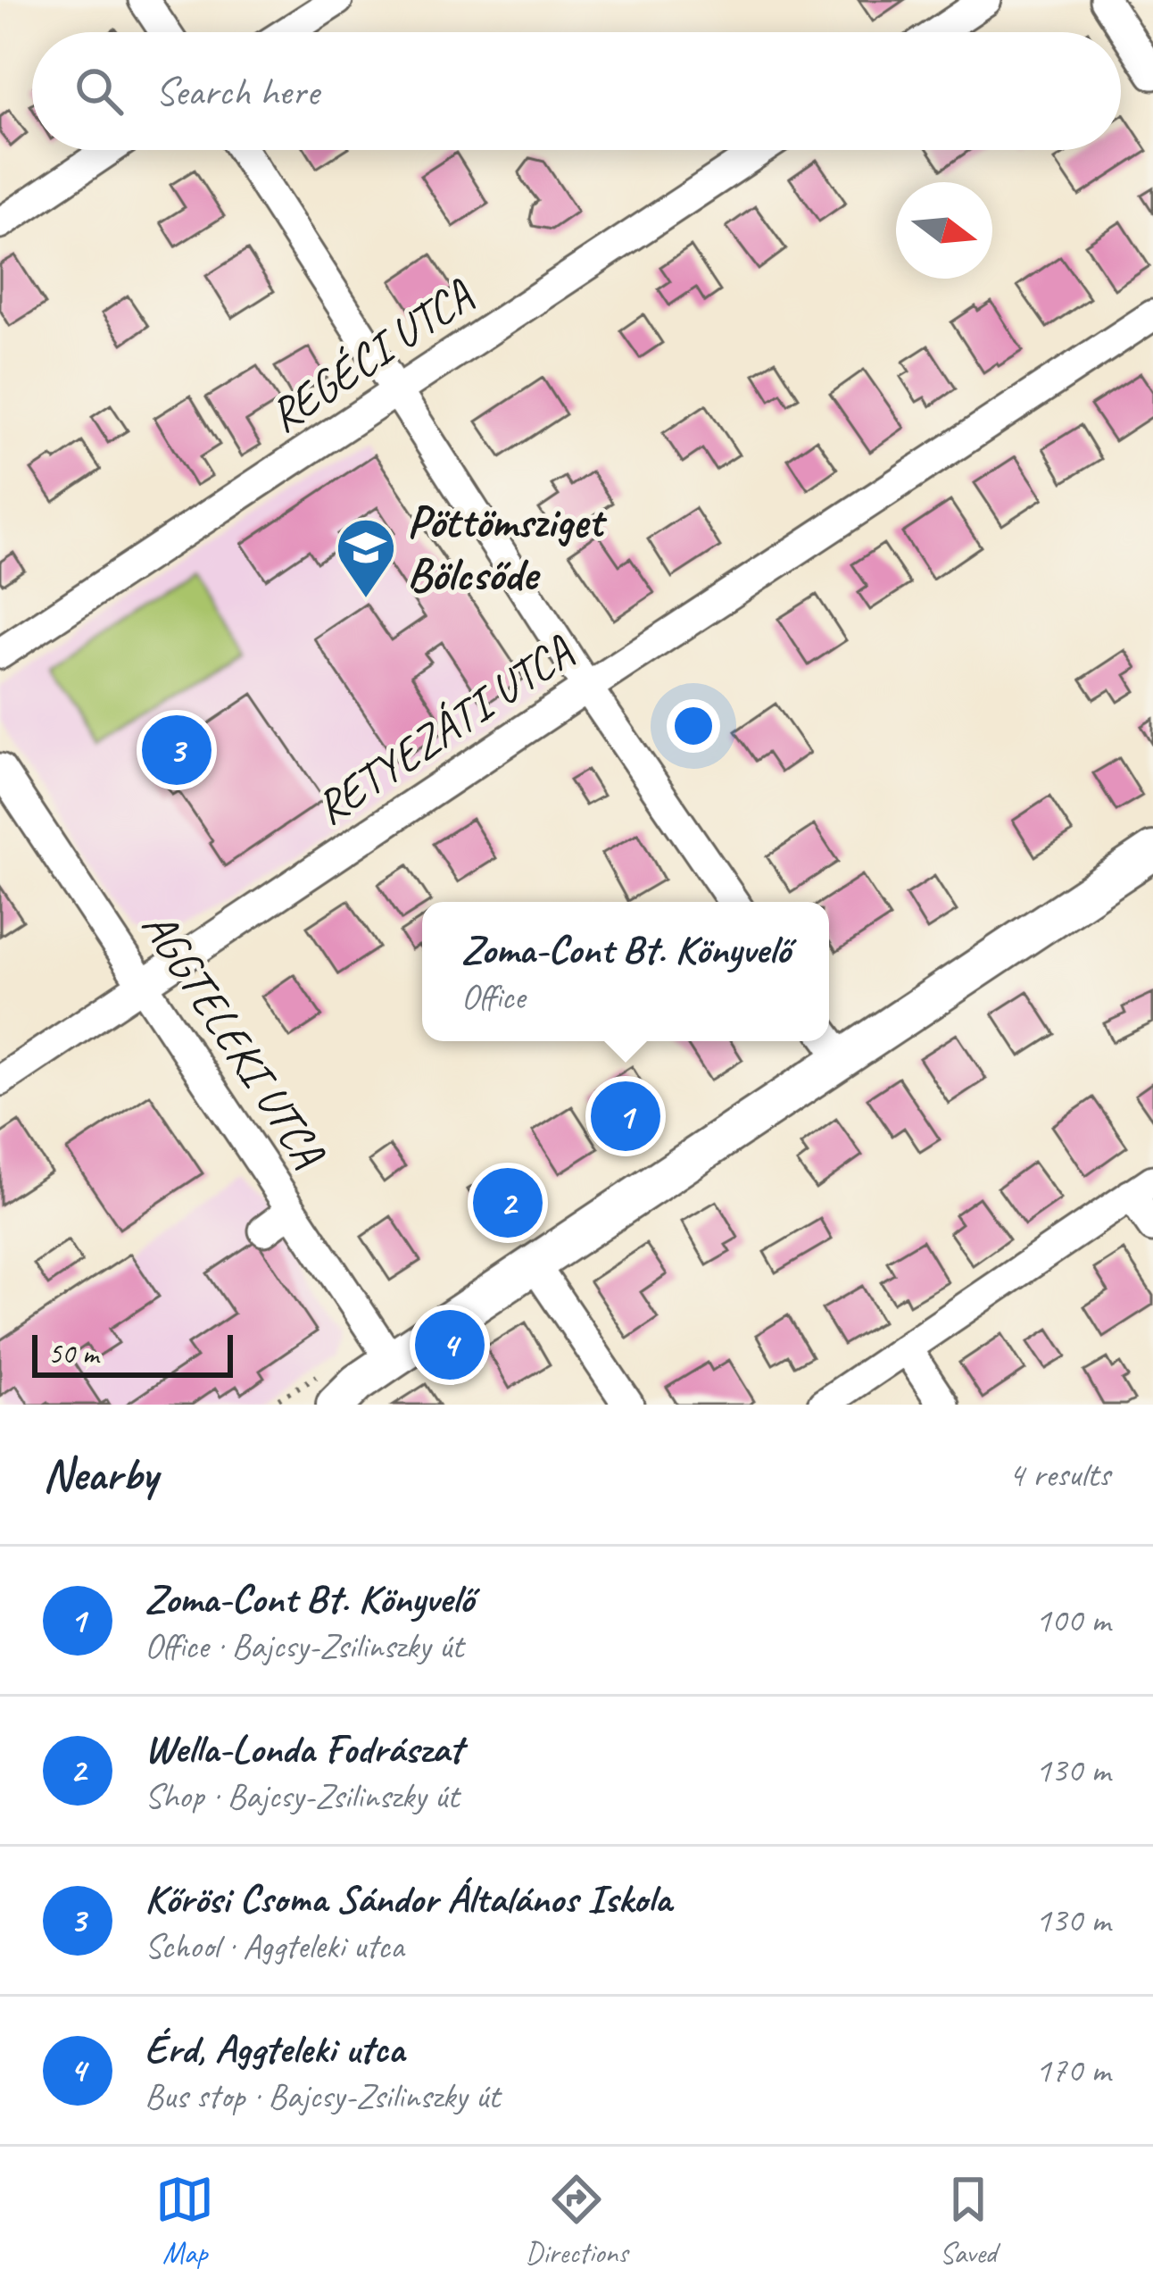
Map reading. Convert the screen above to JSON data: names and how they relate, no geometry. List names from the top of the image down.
{
  "streets": {
    "street": ["REGÉCI UTCA", "RETYEZÁTI UTCA", "AGGTELEKI UTCA"]
  },
  "crossings": [
    ["RETYEZÁTI UTCA", "AGGTELEKI UTCA"]
  ],
  "places": {
    "school or university": ["Pöttömsziget Bölcsőde"]
  },
  "scale_bar": "50 m",
  "north": "right",
  "page": {
    "search": "Search here",
    "pins": [
      "3",
      "1",
      "2",
      "4"
    ],
    "popup": ["Zoma-Cont Bt. Könyvelő", "Office"],
    "scale": "50 m",
    "heading": ["Nearby", "4 results"],
    "list": [
      {
        "mark": "1",
        "name": "Zoma-Cont Bt. Könyvelő",
        "note": "Office · Bajcsy-Zsilinszky út",
        "value": "100 m"
      },
      {
        "mark": "2",
        "name": "Wella-Londa Fodrászat",
        "note": "Shop · Bajcsy-Zsilinszky út",
        "value": "130 m"
      },
      {
        "mark": "3",
        "name": "Kőrösi Csoma Sándor Általános Iskola",
        "note": "School · Aggteleki utca",
        "value": "130 m"
      },
      {
        "mark": "4",
        "name": "Érd, Aggteleki utca",
        "note": "Bus stop · Bajcsy-Zsilinszky út",
        "value": "170 m"
      }
    ],
    "nav": ["Map", "Directions", "Saved"]
  }
}
